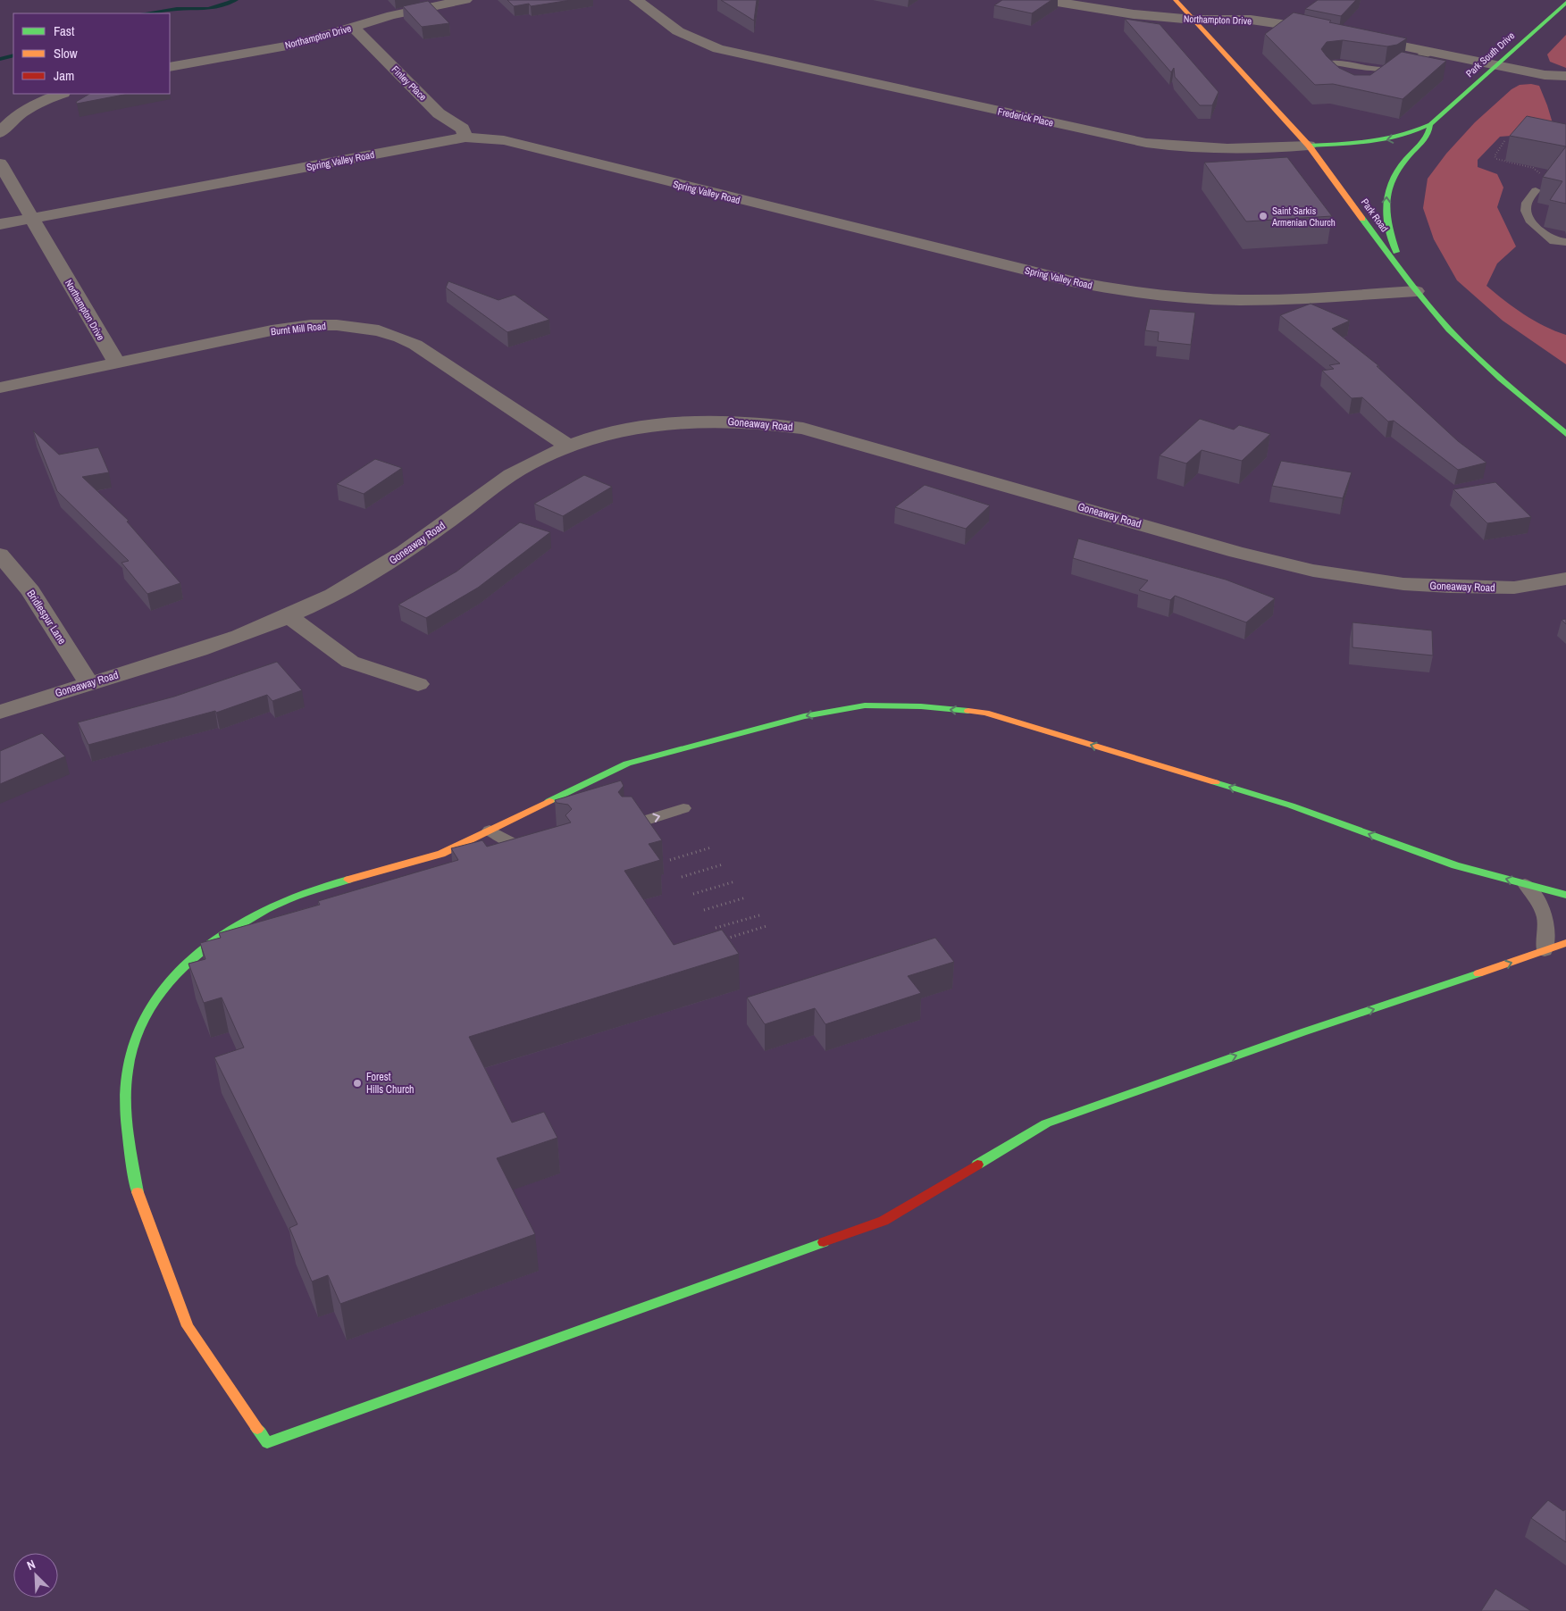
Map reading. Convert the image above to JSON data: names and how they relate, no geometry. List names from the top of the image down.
{
  "streets": {
    "street": [
      "Northampton Drive",
      "Park South Drive",
      "Finley Place",
      "Frederick Place",
      "Spring Valley Road",
      "Park Road",
      "Burnt Mill Road",
      "Goneaway Road",
      "Bridlespur Lane"
    ]
  },
  "crossings": [
    ["Northampton Drive", "Finley Place"],
    ["Northampton Drive", "Spring Valley Road"],
    ["Northampton Drive", "Park Road"],
    ["Northampton Drive", "Burnt Mill Road"],
    ["Park South Drive", "Frederick Place"],
    ["Finley Place", "Spring Valley Road"],
    ["Frederick Place", "Park Road"],
    ["Spring Valley Road", "Park Road"],
    ["Burnt Mill Road", "Goneaway Road"],
    ["Goneaway Road", "Bridlespur Lane"]
  ],
  "places": ["Saint Sarkis Armenian Church", "Forest Hills Church"],
  "legend": ["Fast", "Slow", "Jam"],
  "north": "top left"
}
